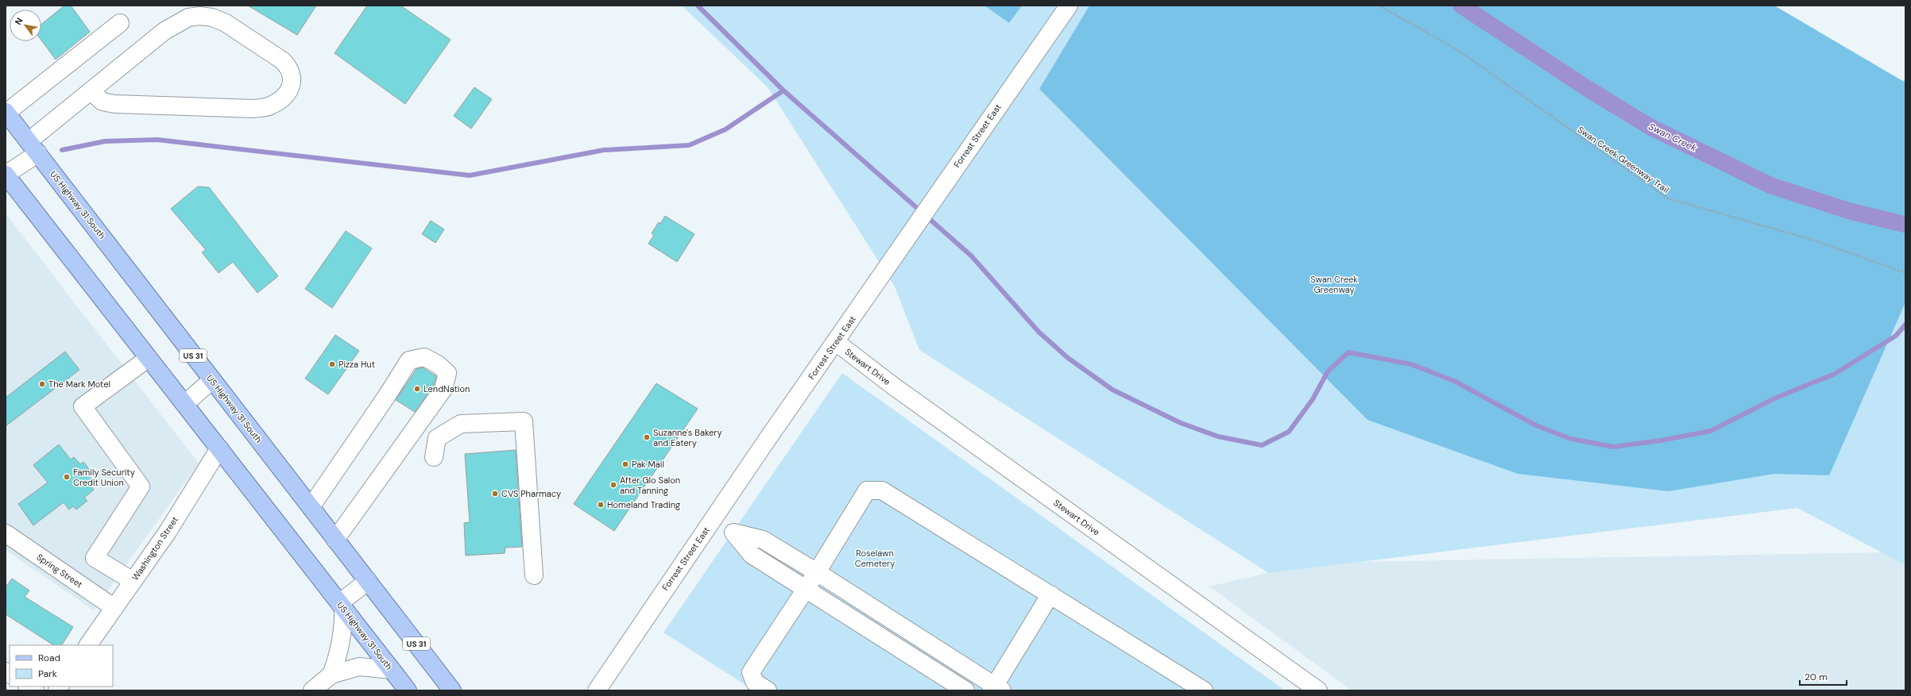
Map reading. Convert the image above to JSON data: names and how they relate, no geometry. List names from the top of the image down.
{
  "streets": {
    "main road": ["US Highway 31 South", "US 31"],
    "street": [
      "Forrest Street East",
      "Stewart Drive",
      "Washington Street",
      "Spring Street"
    ],
    "path": ["Swan Creek Greenway Trail"]
  },
  "crossings": [
    ["Forrest Street East", "Stewart Drive"],
    ["US Highway 31 South", "Washington Street"],
    ["Washington Street", "Spring Street"]
  ],
  "water": ["Swan Creek"],
  "parks": ["Swan Creek Greenway", "Roselawn Cemetery"],
  "places": [
    "Pizza Hut",
    "The Mark Motel",
    "LendNation",
    "Suzanne's Bakery and Eatery",
    "Pak Mail",
    "Family Security Credit Union",
    "After Glo Salon and Tanning",
    "CVS Pharmacy",
    "Homeland Trading"
  ],
  "legend": ["Road", "Park"],
  "scale_bar": "20 m",
  "north": "top left"
}
